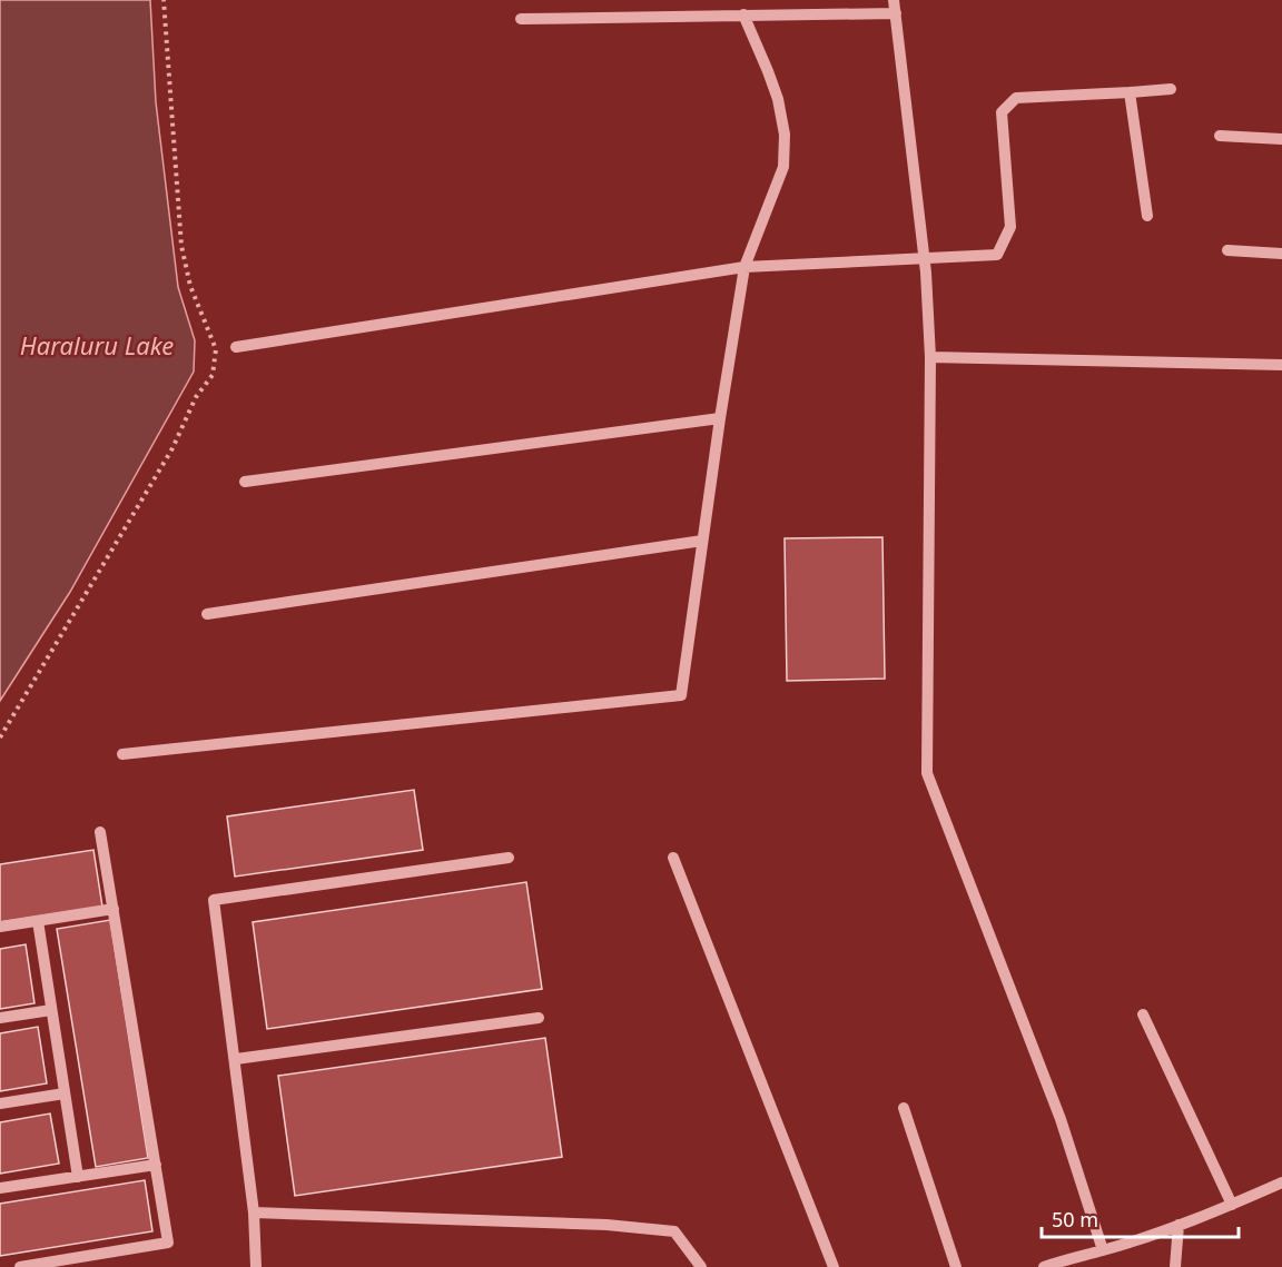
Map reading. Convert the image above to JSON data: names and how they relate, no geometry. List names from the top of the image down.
{
  "water": ["Haraluru Lake"],
  "scale_bar": "50 m"
}
